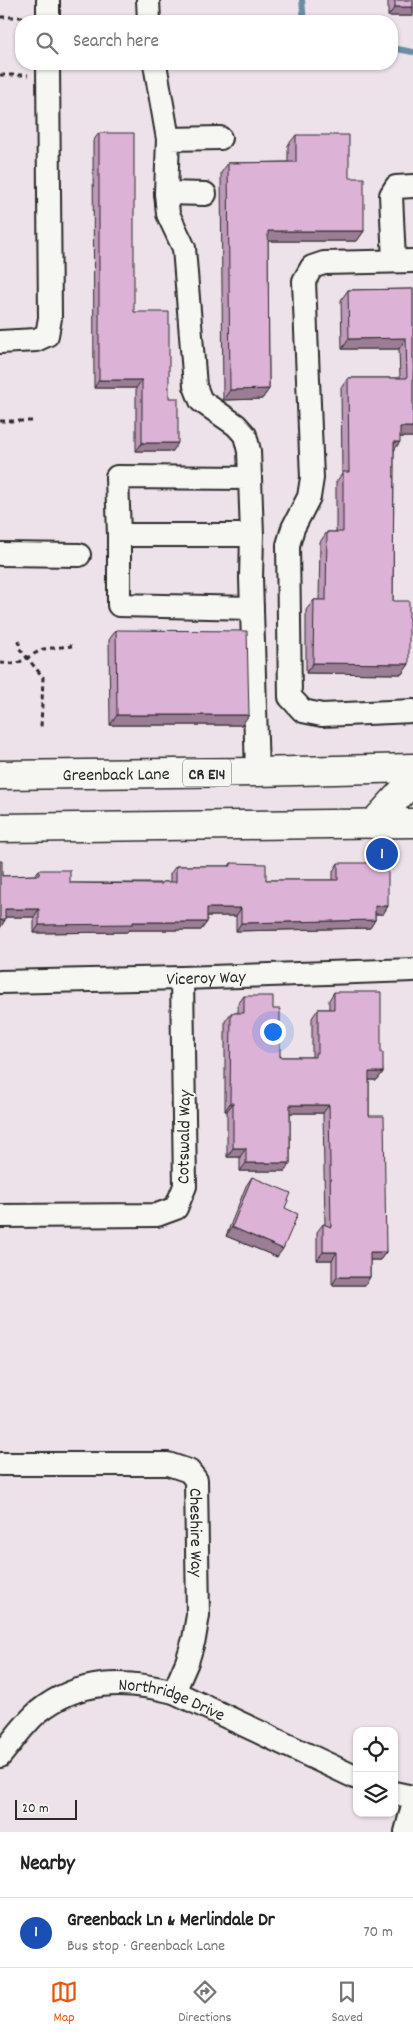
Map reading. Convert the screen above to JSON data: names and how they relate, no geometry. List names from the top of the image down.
{
  "streets": {
    "main road": ["CR E14", "Greenback Lane"],
    "street": [
      "Viceroy Way",
      "Cotswald Way",
      "Cheshire Way",
      "Northridge Drive"
    ]
  },
  "crossings": [
    ["Viceroy Way", "Cotswald Way"],
    ["Cheshire Way", "Northridge Drive"]
  ],
  "scale_bar": "20 m",
  "page": {
    "search": "Search here",
    "pins": "1",
    "scale": "20 m",
    "heading": "Nearby",
    "list": [
      {
        "mark": "1",
        "name": "Greenback Ln & Merlindale Dr",
        "note": "Bus stop · Greenback Lane",
        "value": "70 m"
      }
    ],
    "nav": ["Map", "Directions", "Saved"]
  }
}
